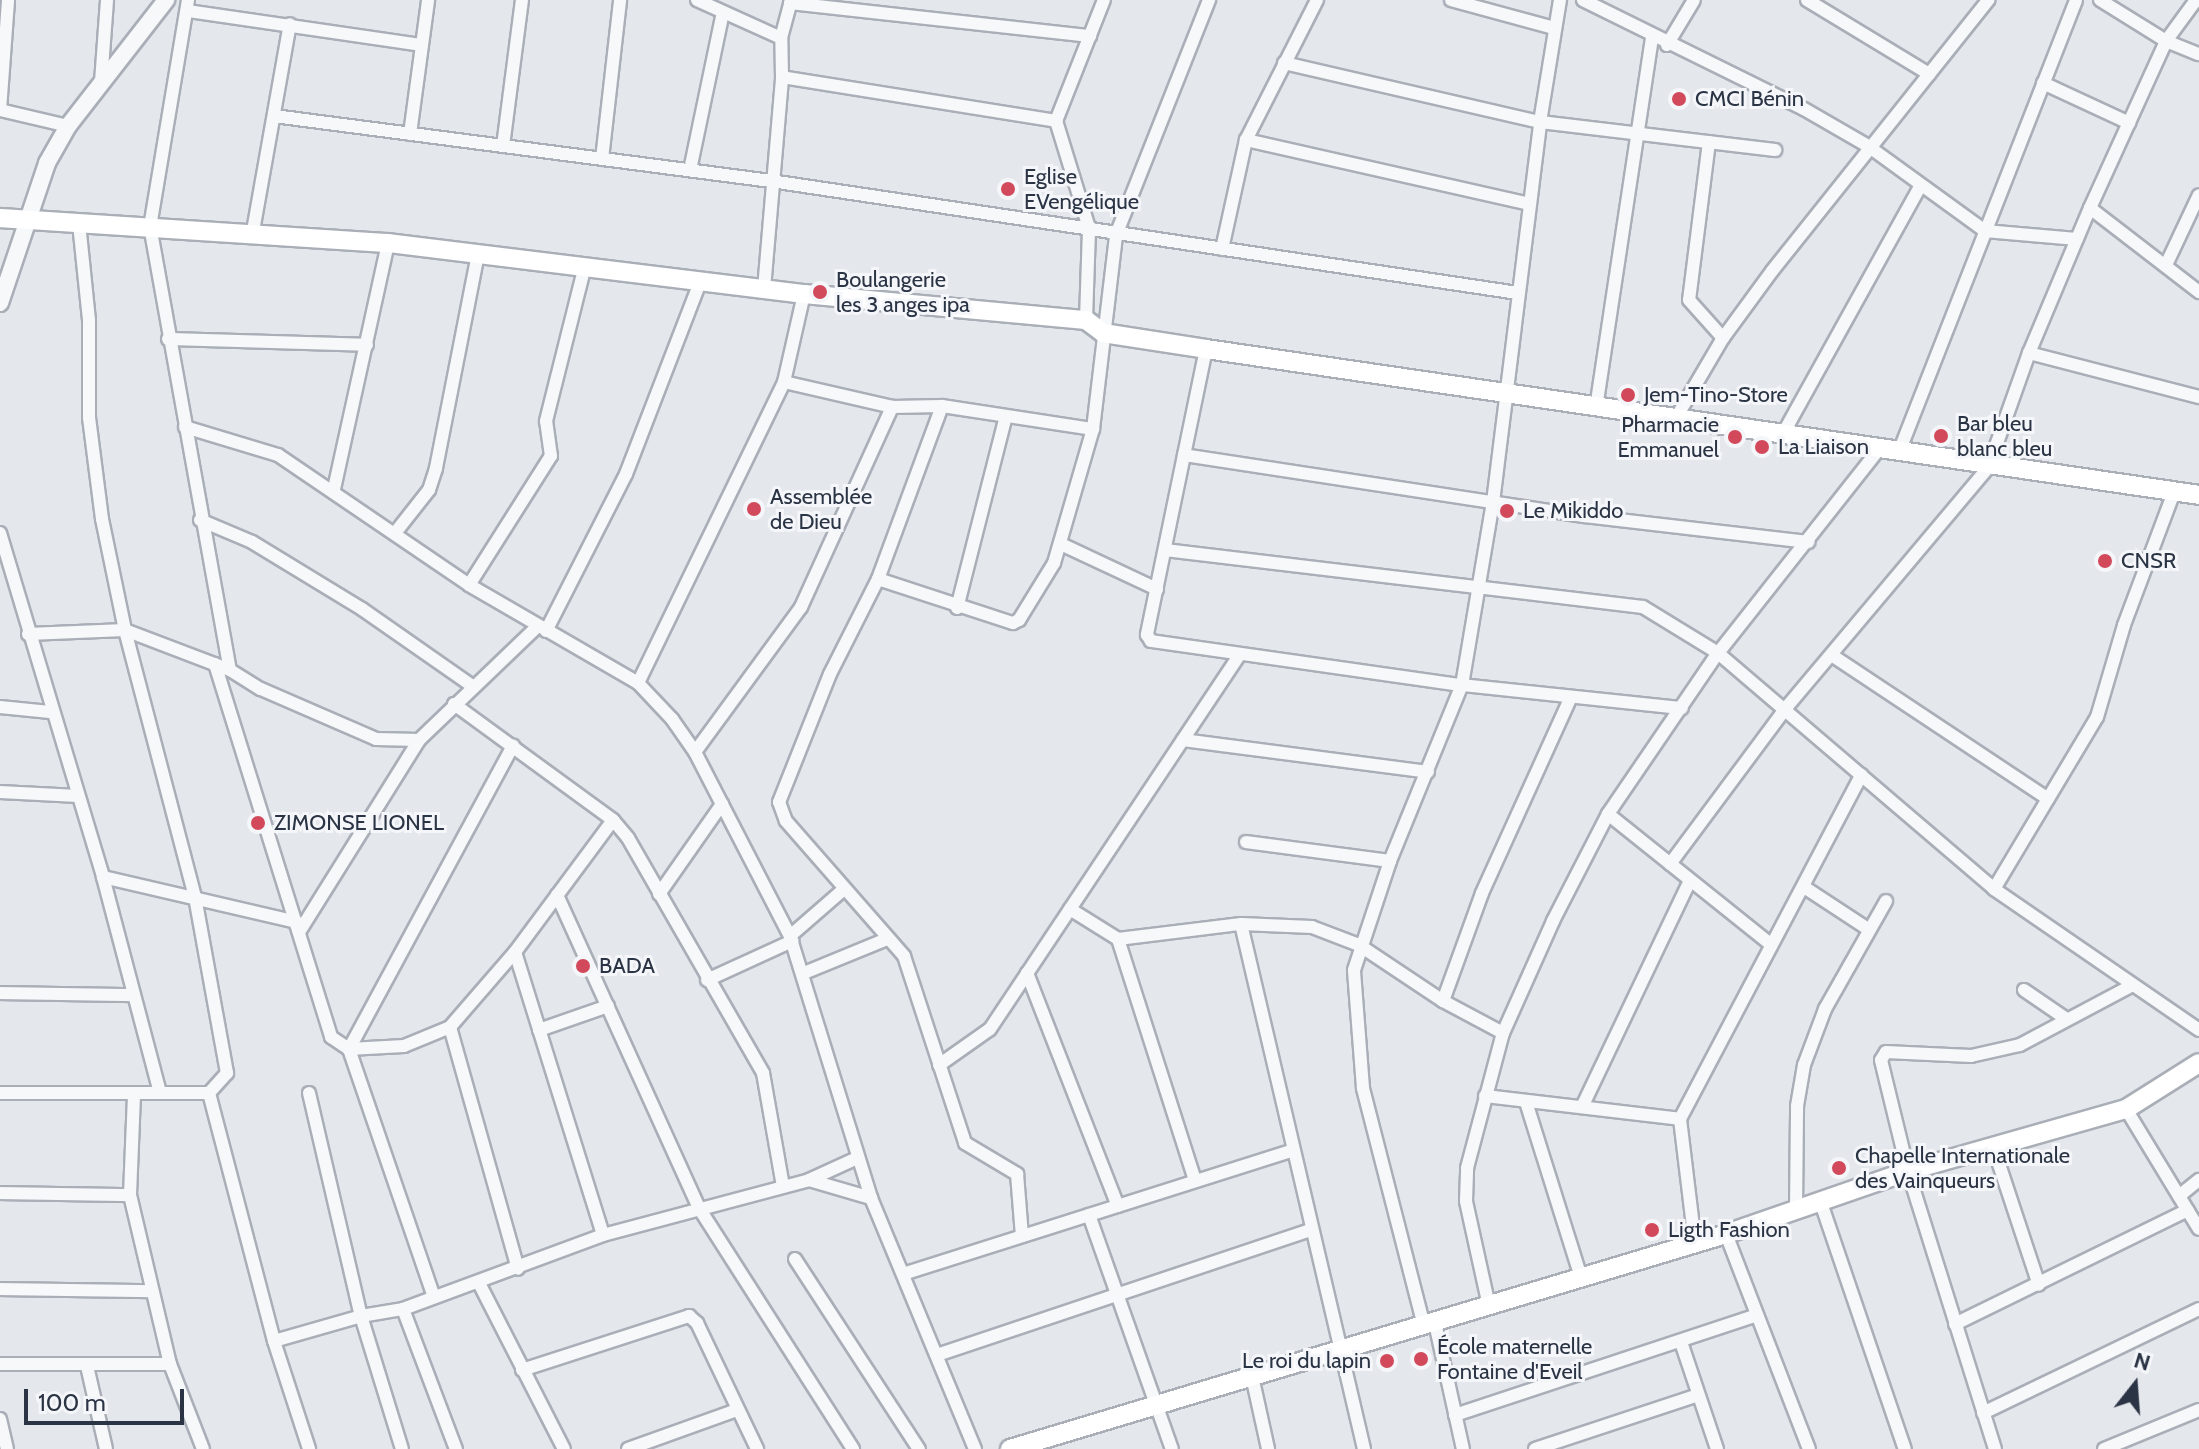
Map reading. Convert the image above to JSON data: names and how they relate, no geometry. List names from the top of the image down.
{
  "places": [
    "CMCI Bénin",
    "Eglise EVengélique",
    "Boulangerie les 3 anges ipa",
    "Jem-Tino-Store",
    "Bar bleu blanc bleu",
    "Pharmacie Emmanuel",
    "La Liaison",
    "Assemblée de Dieu",
    "Le Mikiddo",
    "CNSR",
    "ZIMONSE LIONEL",
    "BADA",
    "Chapelle Internationale des Vainqueurs",
    "Ligth Fashion",
    "École maternelle Fontaine d'Eveil",
    "Le roi du lapin"
  ],
  "scale_bar": "100 m",
  "north": "top"
}
